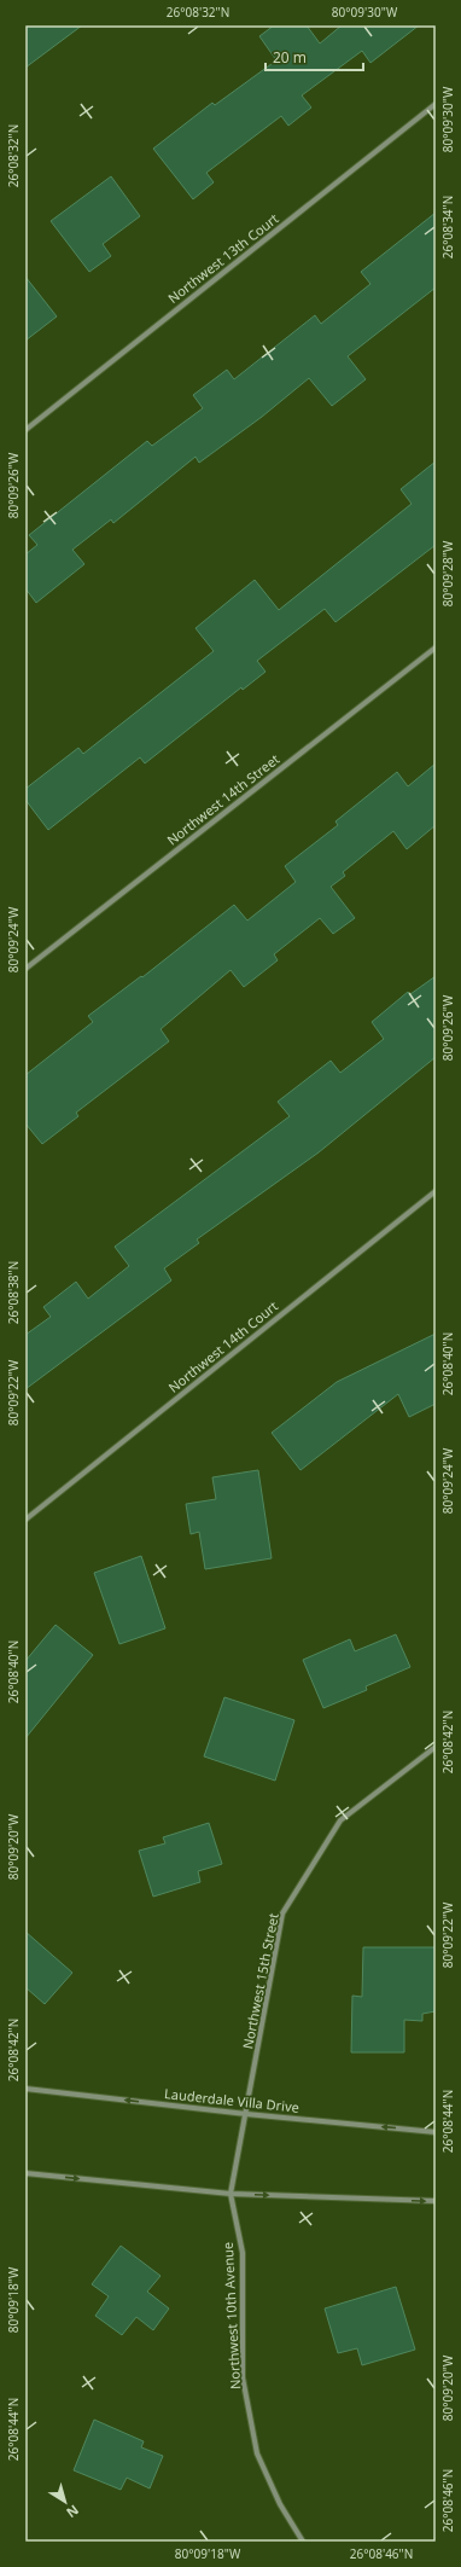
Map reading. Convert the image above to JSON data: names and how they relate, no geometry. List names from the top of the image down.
{
  "streets": {
    "street": [
      "Northwest 13th Court",
      "Northwest 14th Street",
      "Northwest 14th Court",
      "Northwest 15th Street",
      "Lauderdale Villa Drive",
      "Northwest 10th Avenue"
    ]
  },
  "crossings": [
    ["Northwest 15th Street", "Lauderdale Villa Drive"],
    ["Northwest 15th Street", "Northwest 10th Avenue"]
  ],
  "one_way": ["Lauderdale Villa Drive"],
  "scale_bar": "20 m",
  "north": "bottom right",
  "coordinates": [
    "26°08'32\"N",
    "80°09'30\"W",
    "26°08'34\"N",
    "80°09'26\"W",
    "80°09'28\"W",
    "80°09'24\"W",
    "26°08'38\"N",
    "26°08'40\"N",
    "80°09'22\"W",
    "26°08'42\"N",
    "80°09'20\"W",
    "26°08'44\"N",
    "80°09'18\"W",
    "26°08'46\"N"
  ]
}
